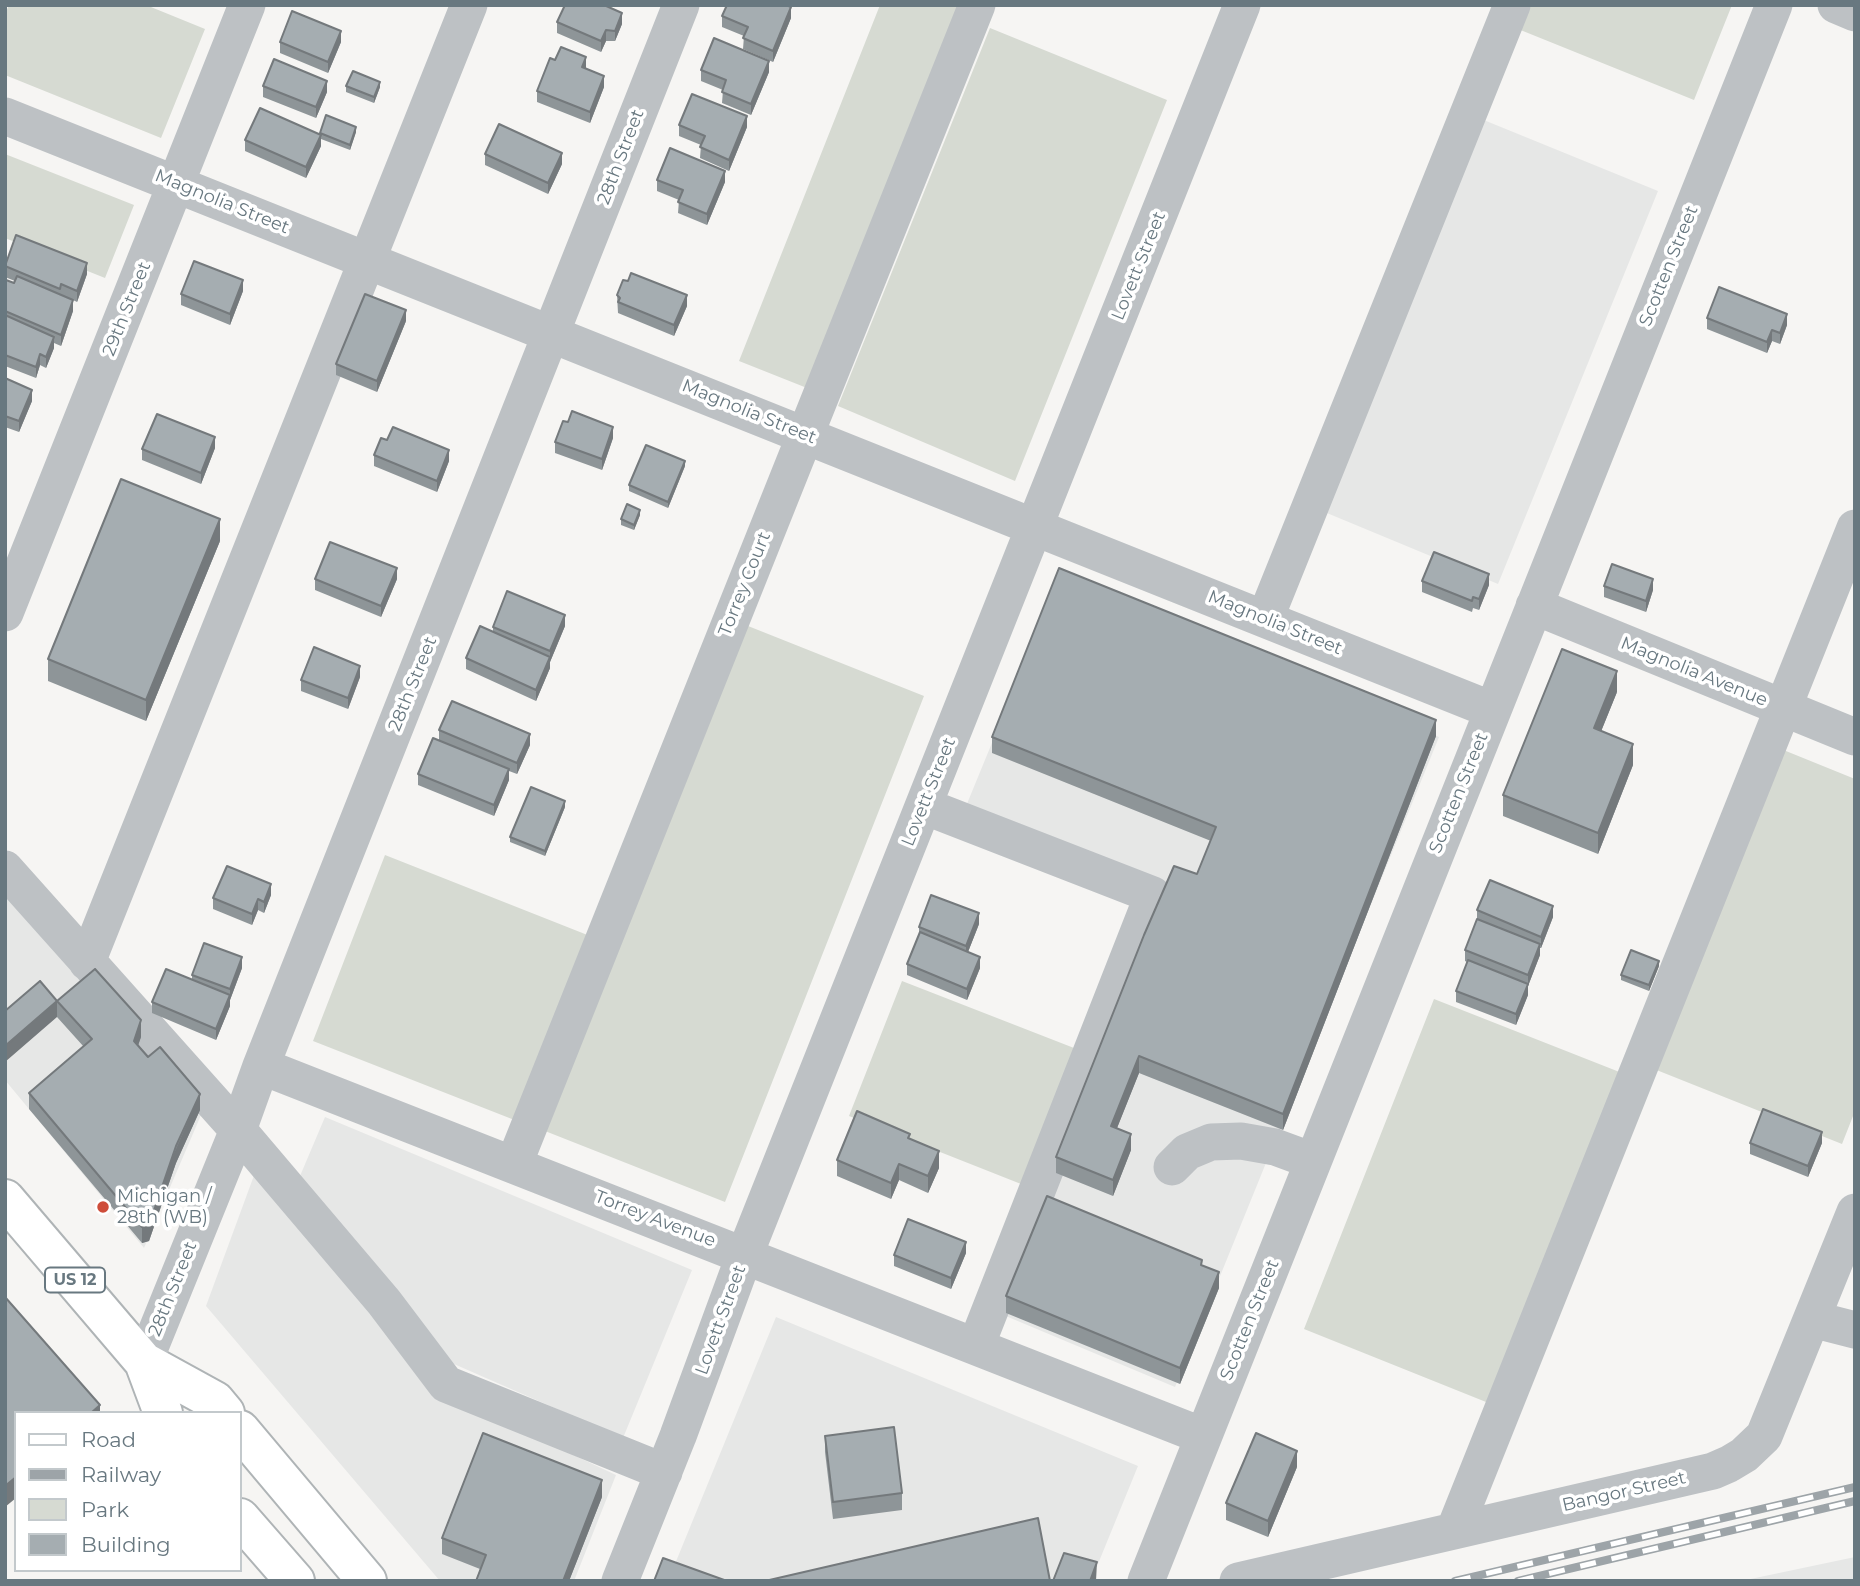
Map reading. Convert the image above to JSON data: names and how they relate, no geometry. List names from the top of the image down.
{
  "streets": {
    "main road": ["US 12"],
    "street": [
      "28th Street",
      "Magnolia Street",
      "Lovett Street",
      "Scotten Street",
      "29th Street",
      "Torrey Court",
      "Magnolia Avenue",
      "Torrey Avenue",
      "Bangor Street"
    ]
  },
  "crossings": [
    ["28th Street", "Magnolia Street"],
    ["28th Street", "Torrey Avenue"],
    ["28th Street", "US 12"],
    ["Magnolia Street", "Lovett Street"],
    ["Magnolia Street", "Scotten Street"],
    ["Magnolia Street", "29th Street"],
    ["Magnolia Street", "Torrey Court"],
    ["Lovett Street", "Torrey Avenue"],
    ["Scotten Street", "Magnolia Avenue"],
    ["Scotten Street", "Torrey Avenue"],
    ["Torrey Court", "Torrey Avenue"]
  ],
  "places": ["Michigan / 28th (WB)"],
  "legend": [
    "Road",
    "Railway",
    "Park",
    "Building"
  ]
}
